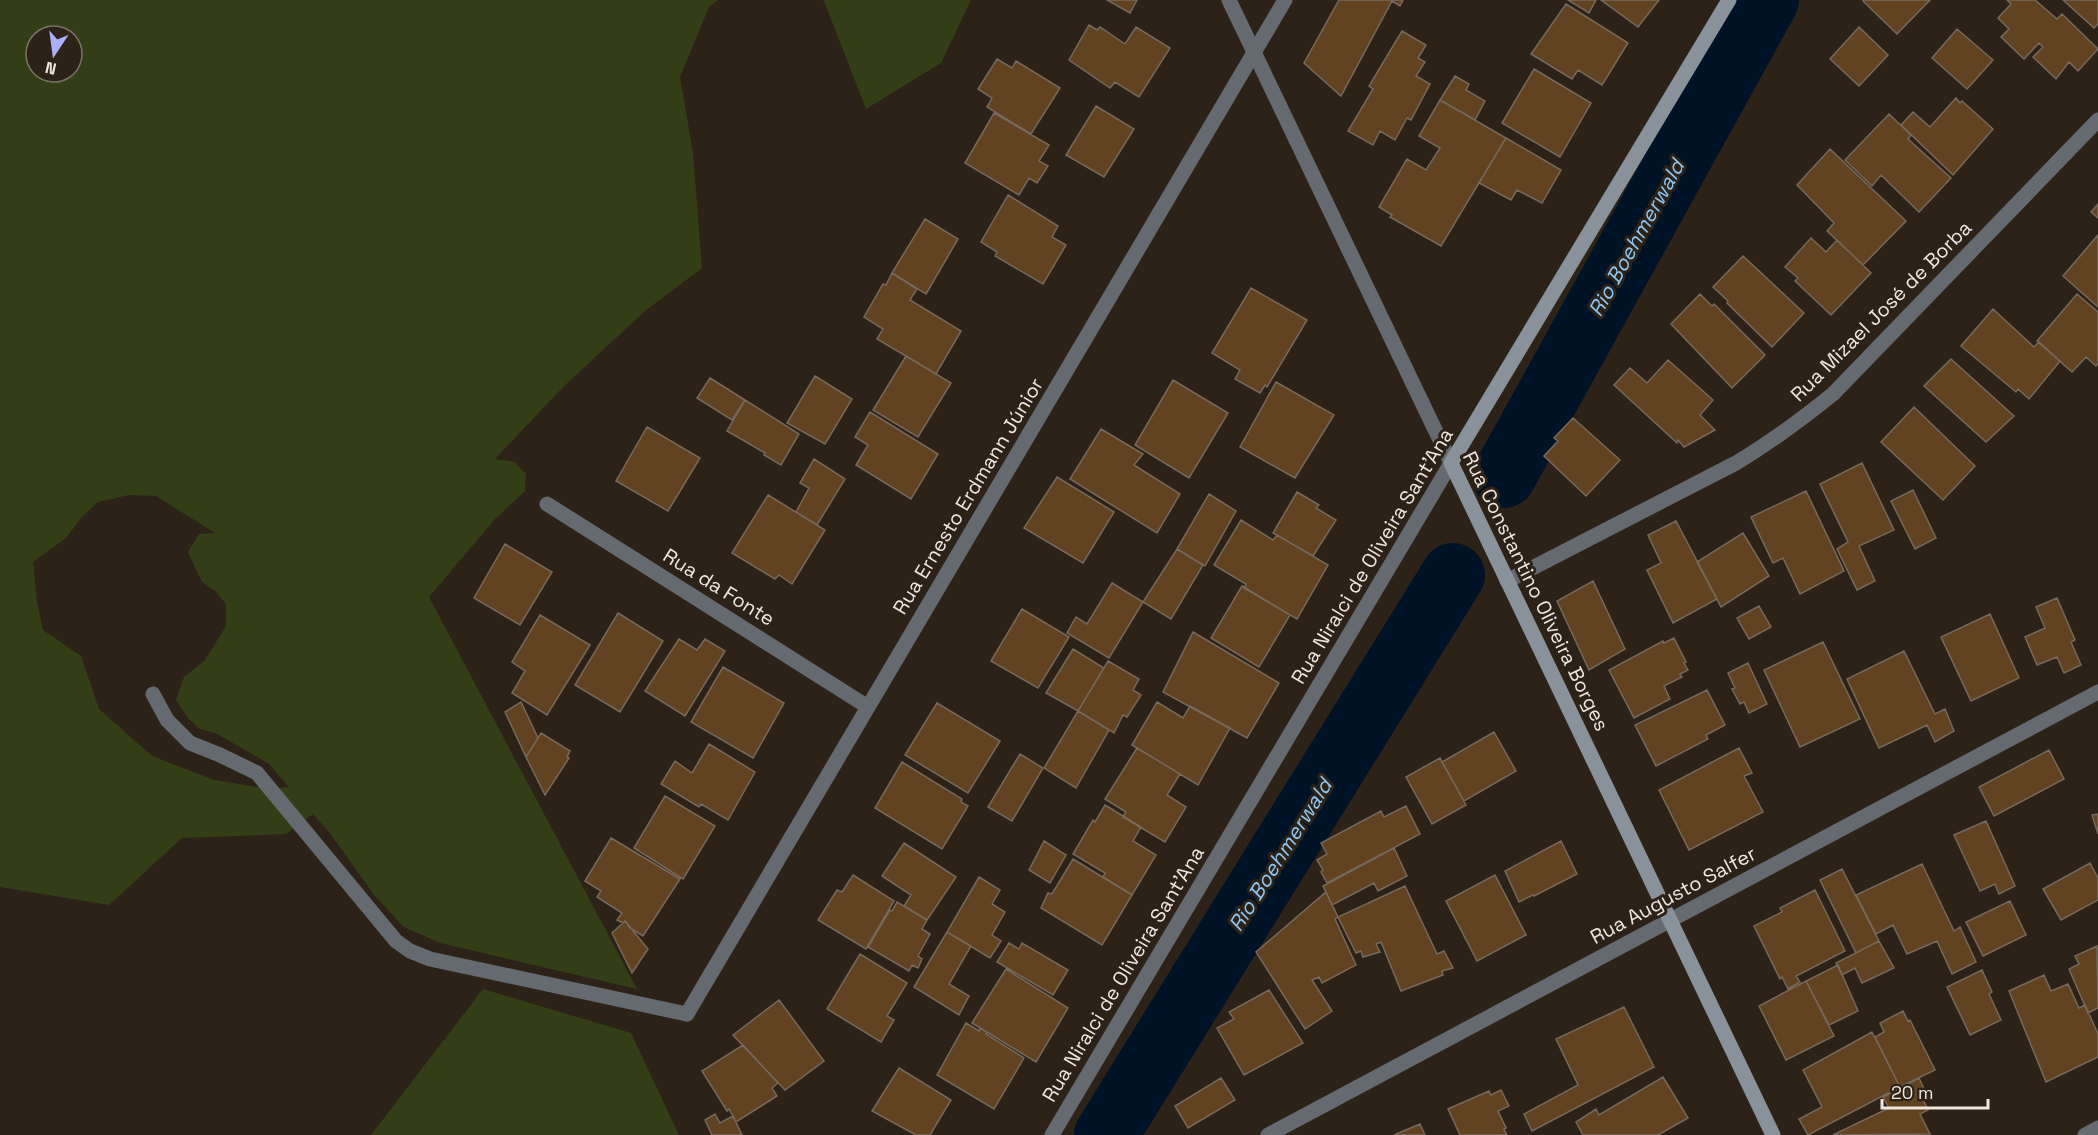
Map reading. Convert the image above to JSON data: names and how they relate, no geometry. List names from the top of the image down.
{
  "streets": {
    "street": [
      "Rua Mizael José de Borba",
      "Rua Ernesto Erdmann Júnior",
      "Rua Niralci de Oliveira Sant'Ana",
      "Rua da Fonte",
      "Rua Constantino Oliveira Borges",
      "Rua Augusto Salfer"
    ]
  },
  "crossings": [
    ["Rua Mizael José de Borba", "Rua Constantino Oliveira Borges"],
    ["Rua Ernesto Erdmann Júnior", "Rua da Fonte"],
    ["Rua Ernesto Erdmann Júnior", "Rua Constantino Oliveira Borges"],
    ["Rua Niralci de Oliveira Sant'Ana", "Rua Constantino Oliveira Borges"],
    ["Rua Constantino Oliveira Borges", "Rua Augusto Salfer"]
  ],
  "water": ["Rio Boehmerwald"],
  "scale_bar": "20 m",
  "north": "bottom"
}
